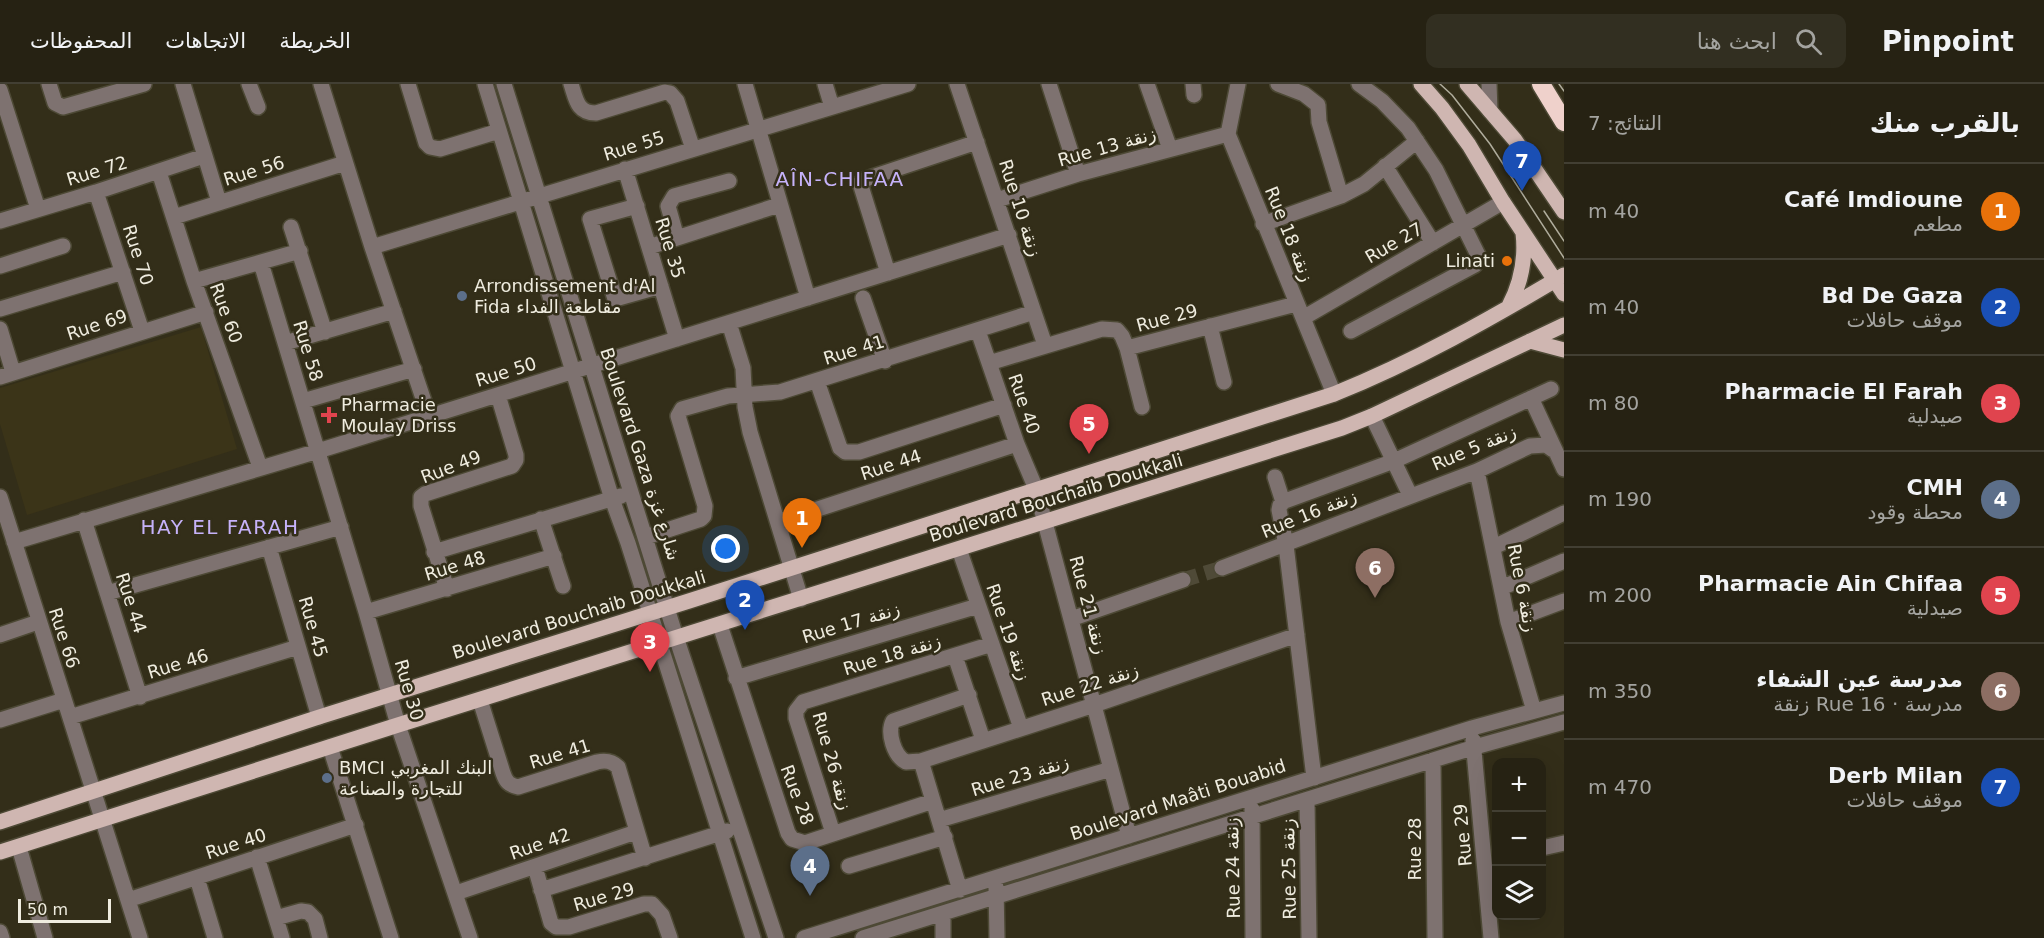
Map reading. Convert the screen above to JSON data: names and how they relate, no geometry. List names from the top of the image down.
{
  "streets": {
    "main road": ["Boulevard Bouchaib Doukkali"],
    "street": [
      "Rue 55",
      "Rue 13 زنقة",
      "Rue 72",
      "Rue 56",
      "Rue 10 زنقة",
      "Rue 18 زنقة",
      "Rue 27",
      "Rue 35",
      "Rue 70",
      "Rue 60",
      "Rue 29",
      "Rue 69",
      "Rue 41",
      "Rue 58",
      "Rue 50",
      "Rue 40",
      "Rue 5 زنقة",
      "Boulevard Gaza شارع غزة",
      "Rue 44",
      "Rue 49",
      "Rue 16 زنقة",
      "Rue 48",
      "Rue 6 زنقة",
      "Rue 21 زنقة",
      "Rue 17 زنقة",
      "Rue 45",
      "Rue 19 زنقة",
      "Rue 66",
      "Rue 46",
      "Rue 22 زنقة",
      "Rue 30",
      "Rue 26 زنقة",
      "Rue 23 زنقة",
      "Rue 28",
      "Boulevard Maâti Bouabid",
      "Rue 42",
      "Rue 24 زنقة",
      "Rue 25 زنقة"
    ]
  },
  "crossings": [
    ["Rue 55", "Rue 35"],
    ["Rue 55", "Boulevard Gaza شارع غزة"],
    ["Rue 13 زنقة", "Rue 10 زنقة"],
    ["Rue 13 زنقة", "Rue 18 زنقة"],
    ["Rue 72", "Rue 70"],
    ["Rue 72", "Rue 60"],
    ["Rue 56", "Rue 60"],
    ["Rue 10 زنقة", "Rue 29"],
    ["Rue 10 زنقة", "Rue 41"],
    ["Rue 10 زنقة", "Rue 50"],
    ["Rue 18 زنقة", "Rue 27"],
    ["Rue 18 زنقة", "Rue 29"],
    ["Rue 18 زنقة", "Boulevard Bouchaib Doukkali"],
    ["Rue 18 زنقة", "Rue 19 زنقة"],
    ["Rue 18 زنقة", "Rue 26 زنقة"],
    ["Rue 27", "Rue 29"],
    ["Rue 35", "Rue 50"],
    ["Rue 70", "Rue 69"],
    ["Rue 60", "Rue 69"],
    ["Rue 60", "Rue 50"],
    ["Rue 29", "Rue 40"],
    ["Rue 29", "Boulevard Maâti Bouabid"],
    ["Rue 29", "Rue 42"],
    ["Rue 41", "Rue 40"],
    ["Rue 41", "Boulevard Gaza شارع غزة"],
    ["Rue 41", "Rue 44"],
    ["Rue 41", "Boulevard Bouchaib Doukkali"],
    ["Rue 41", "Rue 42"],
    ["Rue 58", "Rue 50"],
    ["Rue 58", "Rue 30"],
    ["Rue 50", "Boulevard Gaza شارع غزة"],
    ["Rue 50", "Rue 44"],
    ["Rue 50", "Rue 49"],
    ["Rue 50", "Rue 66"],
    ["Rue 50", "Rue 30"],
    ["Rue 40", "Rue 44"],
    ["Rue 40", "Boulevard Bouchaib Doukkali"],
    ["Rue 40", "Rue 21 زنقة"],
    ["Rue 40", "Rue 66"],
    ["Rue 5 زنقة", "Rue 16 زنقة"],
    ["Rue 5 زنقة", "Rue 6 زنقة"],
    ["Boulevard Gaza شارع غزة", "Boulevard Bouchaib Doukkali"],
    ["Boulevard Gaza شارع غزة", "Rue 48"],
    ["Rue 44", "Rue 46"],
    ["Rue 49", "Rue 48"],
    ["Boulevard Bouchaib Doukkali", "Rue 21 زنقة"],
    ["Boulevard Bouchaib Doukkali", "Rue 45"],
    ["Boulevard Bouchaib Doukkali", "Rue 19 زنقة"],
    ["Boulevard Bouchaib Doukkali", "Rue 66"],
    ["Boulevard Bouchaib Doukkali", "Rue 30"],
    ["Boulevard Bouchaib Doukkali", "Rue 28"],
    ["Rue 48", "Rue 30"],
    ["Rue 6 زنقة", "Boulevard Maâti Bouabid"],
    ["Rue 21 زنقة", "Rue 22 زنقة"],
    ["Rue 21 زنقة", "Rue 23 زنقة"],
    ["Rue 21 زنقة", "Boulevard Maâti Bouabid"],
    ["Rue 17 زنقة", "Rue 19 زنقة"],
    ["Rue 17 زنقة", "Rue 28"],
    ["Rue 45", "Rue 46"],
    ["Rue 19 زنقة", "Rue 22 زنقة"],
    ["Rue 66", "Rue 46"],
    ["Rue 30", "Rue 42"],
    ["Rue 26 زنقة", "Rue 28"],
    ["Rue 28", "Boulevard Maâti Bouabid"],
    ["Boulevard Maâti Bouabid", "Rue 24 زنقة"],
    ["Boulevard Maâti Bouabid", "Rue 25 زنقة"]
  ],
  "districts": ["AÎN-CHIFAA", "HAY EL FARAH"],
  "places": {
    "other": ["Linati", "Arrondissement d'Al Fida مقاطعة الفداء", "BMCI البنك المغربي للتجارة والصناعة"],
    "health": ["Pharmacie Moulay Driss"]
  },
  "scale_bar": "50 m",
  "page": {
    "header": "Pinpoint",
    "search": "ابحث هنا",
    "nav": ["الخريطة", "الاتجاهات", "المحفوظات"],
    "heading": ["بالقرب منك", "النتائج: 7"],
    "pins": [
      "7",
      "5",
      "1",
      "6",
      "2",
      "3",
      "4"
    ],
    "list": [
      {
        "mark": "1",
        "name": "Café Imdioune",
        "note": "مطعم",
        "value": "40 m"
      },
      {
        "mark": "2",
        "name": "Bd De Gaza",
        "note": "موقف حافلات",
        "value": "40 m"
      },
      {
        "mark": "3",
        "name": "Pharmacie El Farah",
        "note": "صيدلية",
        "value": "80 m"
      },
      {
        "mark": "4",
        "name": "CMH",
        "note": "محطة وقود",
        "value": "190 m"
      },
      {
        "mark": "5",
        "name": "Pharmacie Ain Chifaa",
        "note": "صيدلية",
        "value": "200 m"
      },
      {
        "mark": "6",
        "name": "مدرسة عين الشفاء",
        "note": "مدرسة · Rue 16 زنقة",
        "value": "350 m"
      },
      {
        "mark": "7",
        "name": "Derb Milan",
        "note": "موقف حافلات",
        "value": "470 m"
      }
    ],
    "map_buttons": ["+", "−"],
    "scale": "50 m"
  }
}
